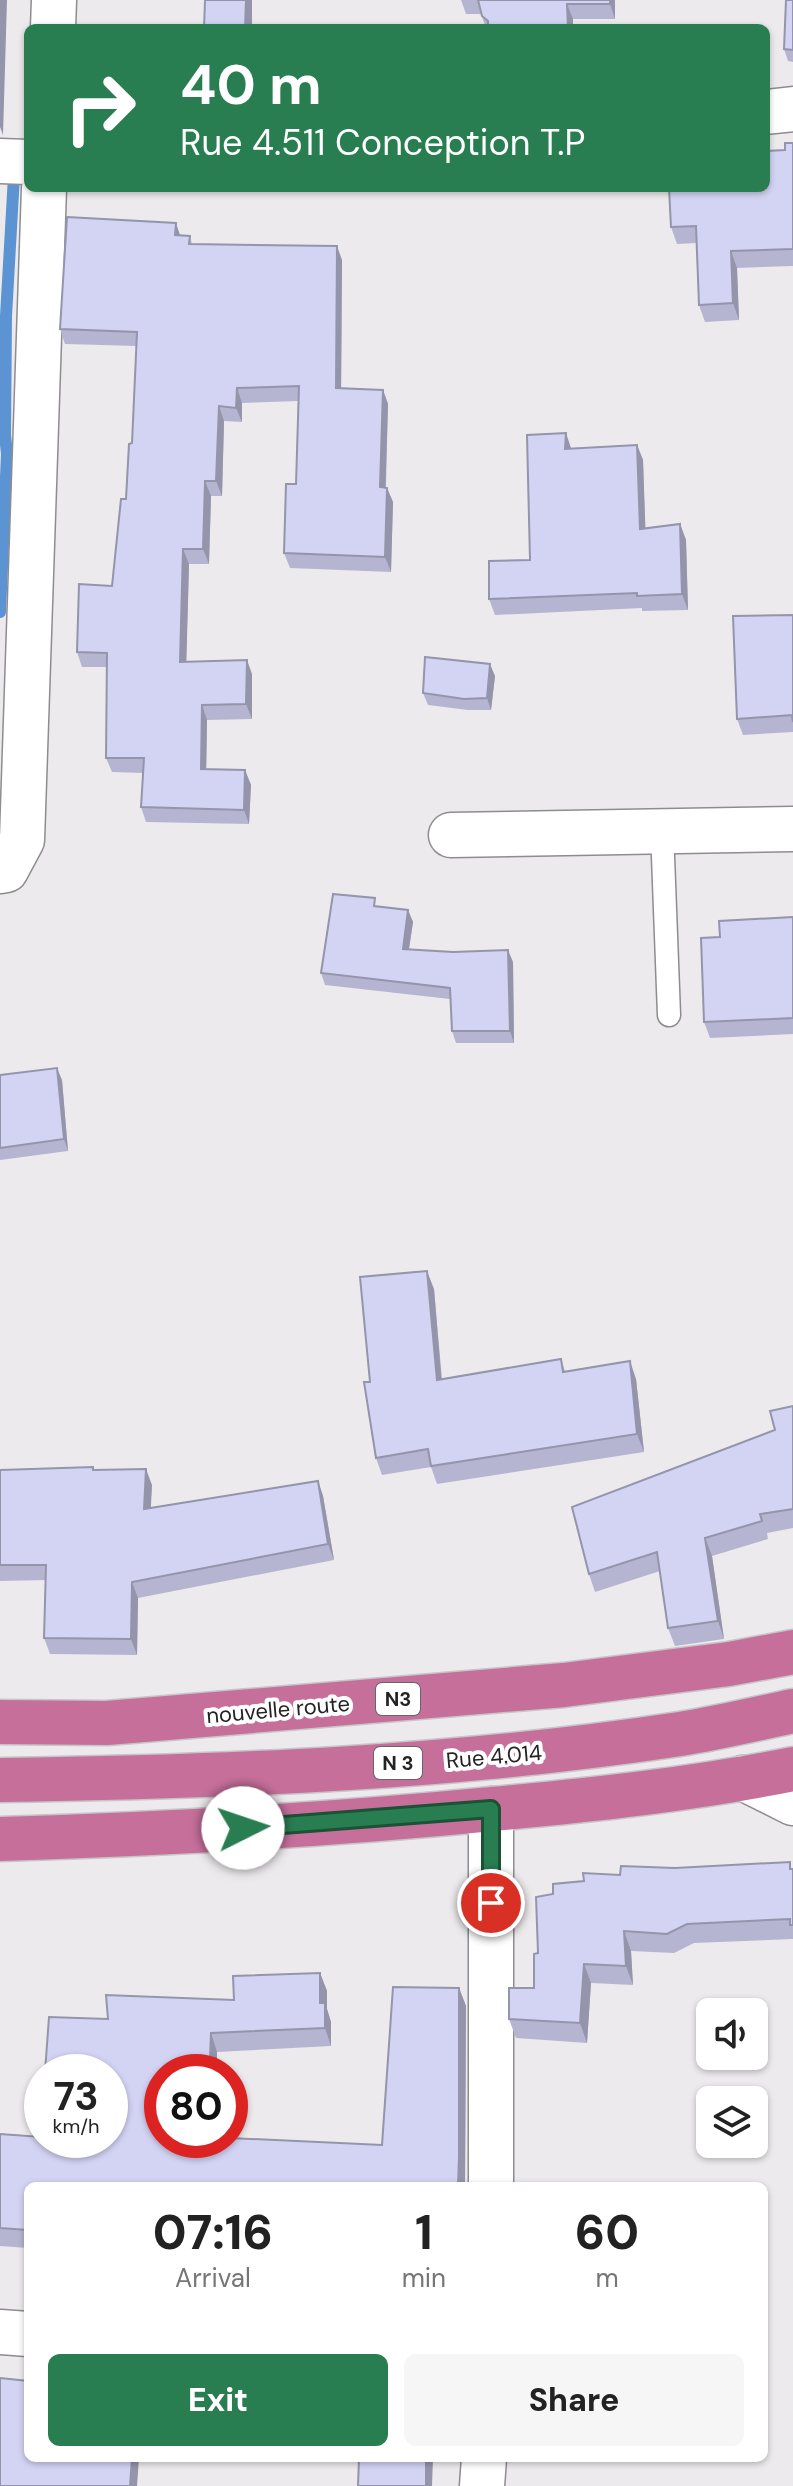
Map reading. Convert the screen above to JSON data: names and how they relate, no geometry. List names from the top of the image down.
{
  "streets": {
    "highway": [
      "N3",
      "nouvelle route",
      "Rue 4.014",
      "N 3"
    ]
  },
  "page": {
    "turn": ["40 m", "Rue 4.511 Conception T.P"],
    "speed": "73 km/h",
    "limit": "80",
    "eta": [
      "07:16",
      "Arrival",
      "1",
      "min",
      "60",
      "m"
    ],
    "buttons": ["Exit", "Share"]
  }
}
